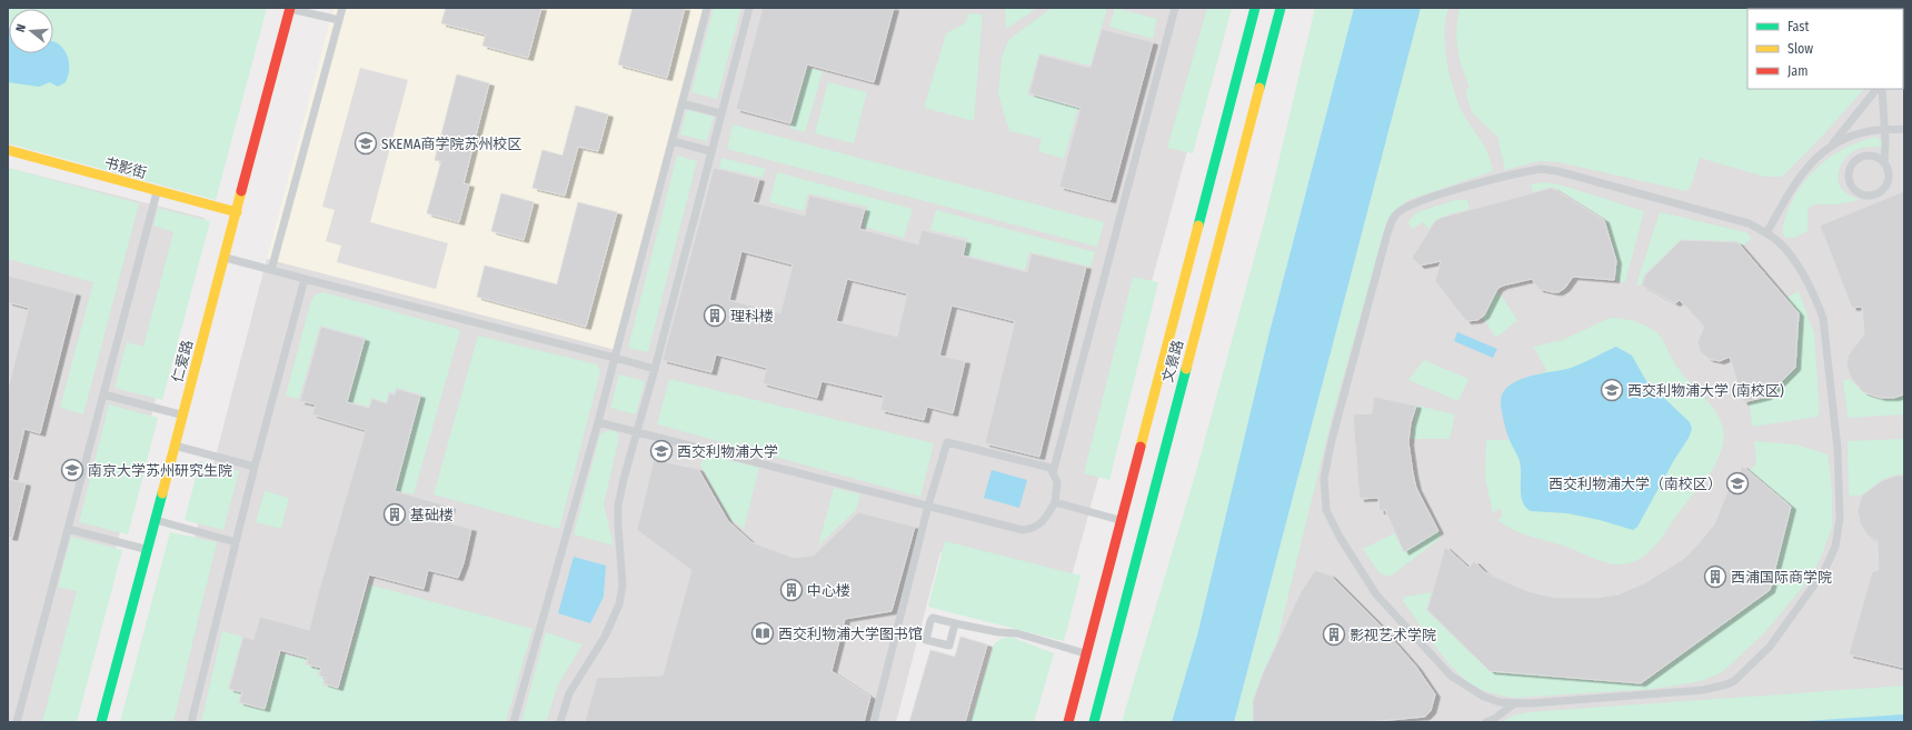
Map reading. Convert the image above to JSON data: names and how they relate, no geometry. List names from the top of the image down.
{
  "streets": {
    "main road": ["书影街", "仁爱路", "文景路"]
  },
  "crossings": [
    ["书影街", "仁爱路"]
  ],
  "places": {
    "school or university": [
      "SKEMA商学院苏州校区",
      "西交利物浦大学 (南校区)",
      "西交利物浦大学",
      "南京大学苏州研究生院",
      "西交利物浦大学（南校区）"
    ],
    "building": [
      "理科楼",
      "基础楼",
      "西浦国际商学院",
      "中心楼",
      "影视艺术学院"
    ],
    "library": ["西交利物浦大学图书馆"]
  },
  "legend": ["Fast", "Slow", "Jam"],
  "north": "left"
}
